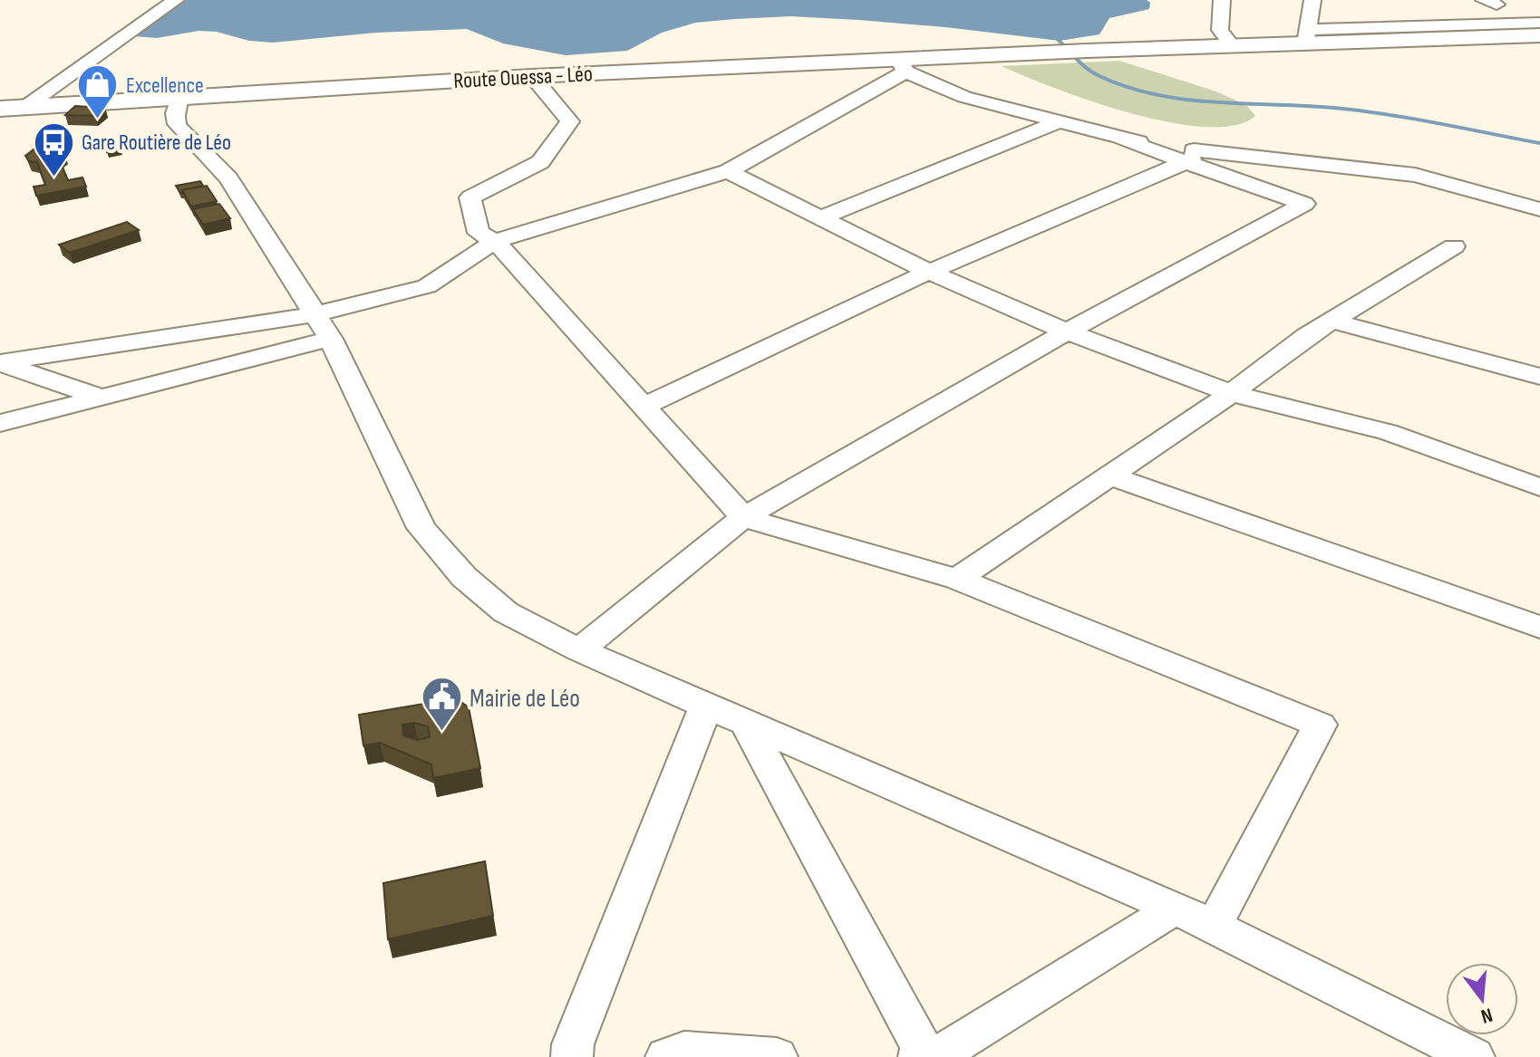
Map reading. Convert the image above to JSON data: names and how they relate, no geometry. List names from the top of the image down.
{
  "streets": {
    "main road": ["Route Ouessa - Léo"]
  },
  "places": {
    "shop": ["Excellence"],
    "bus stop": ["Gare Routière de Léo"],
    "public building": ["Mairie de Léo"]
  },
  "north": "bottom"
}
